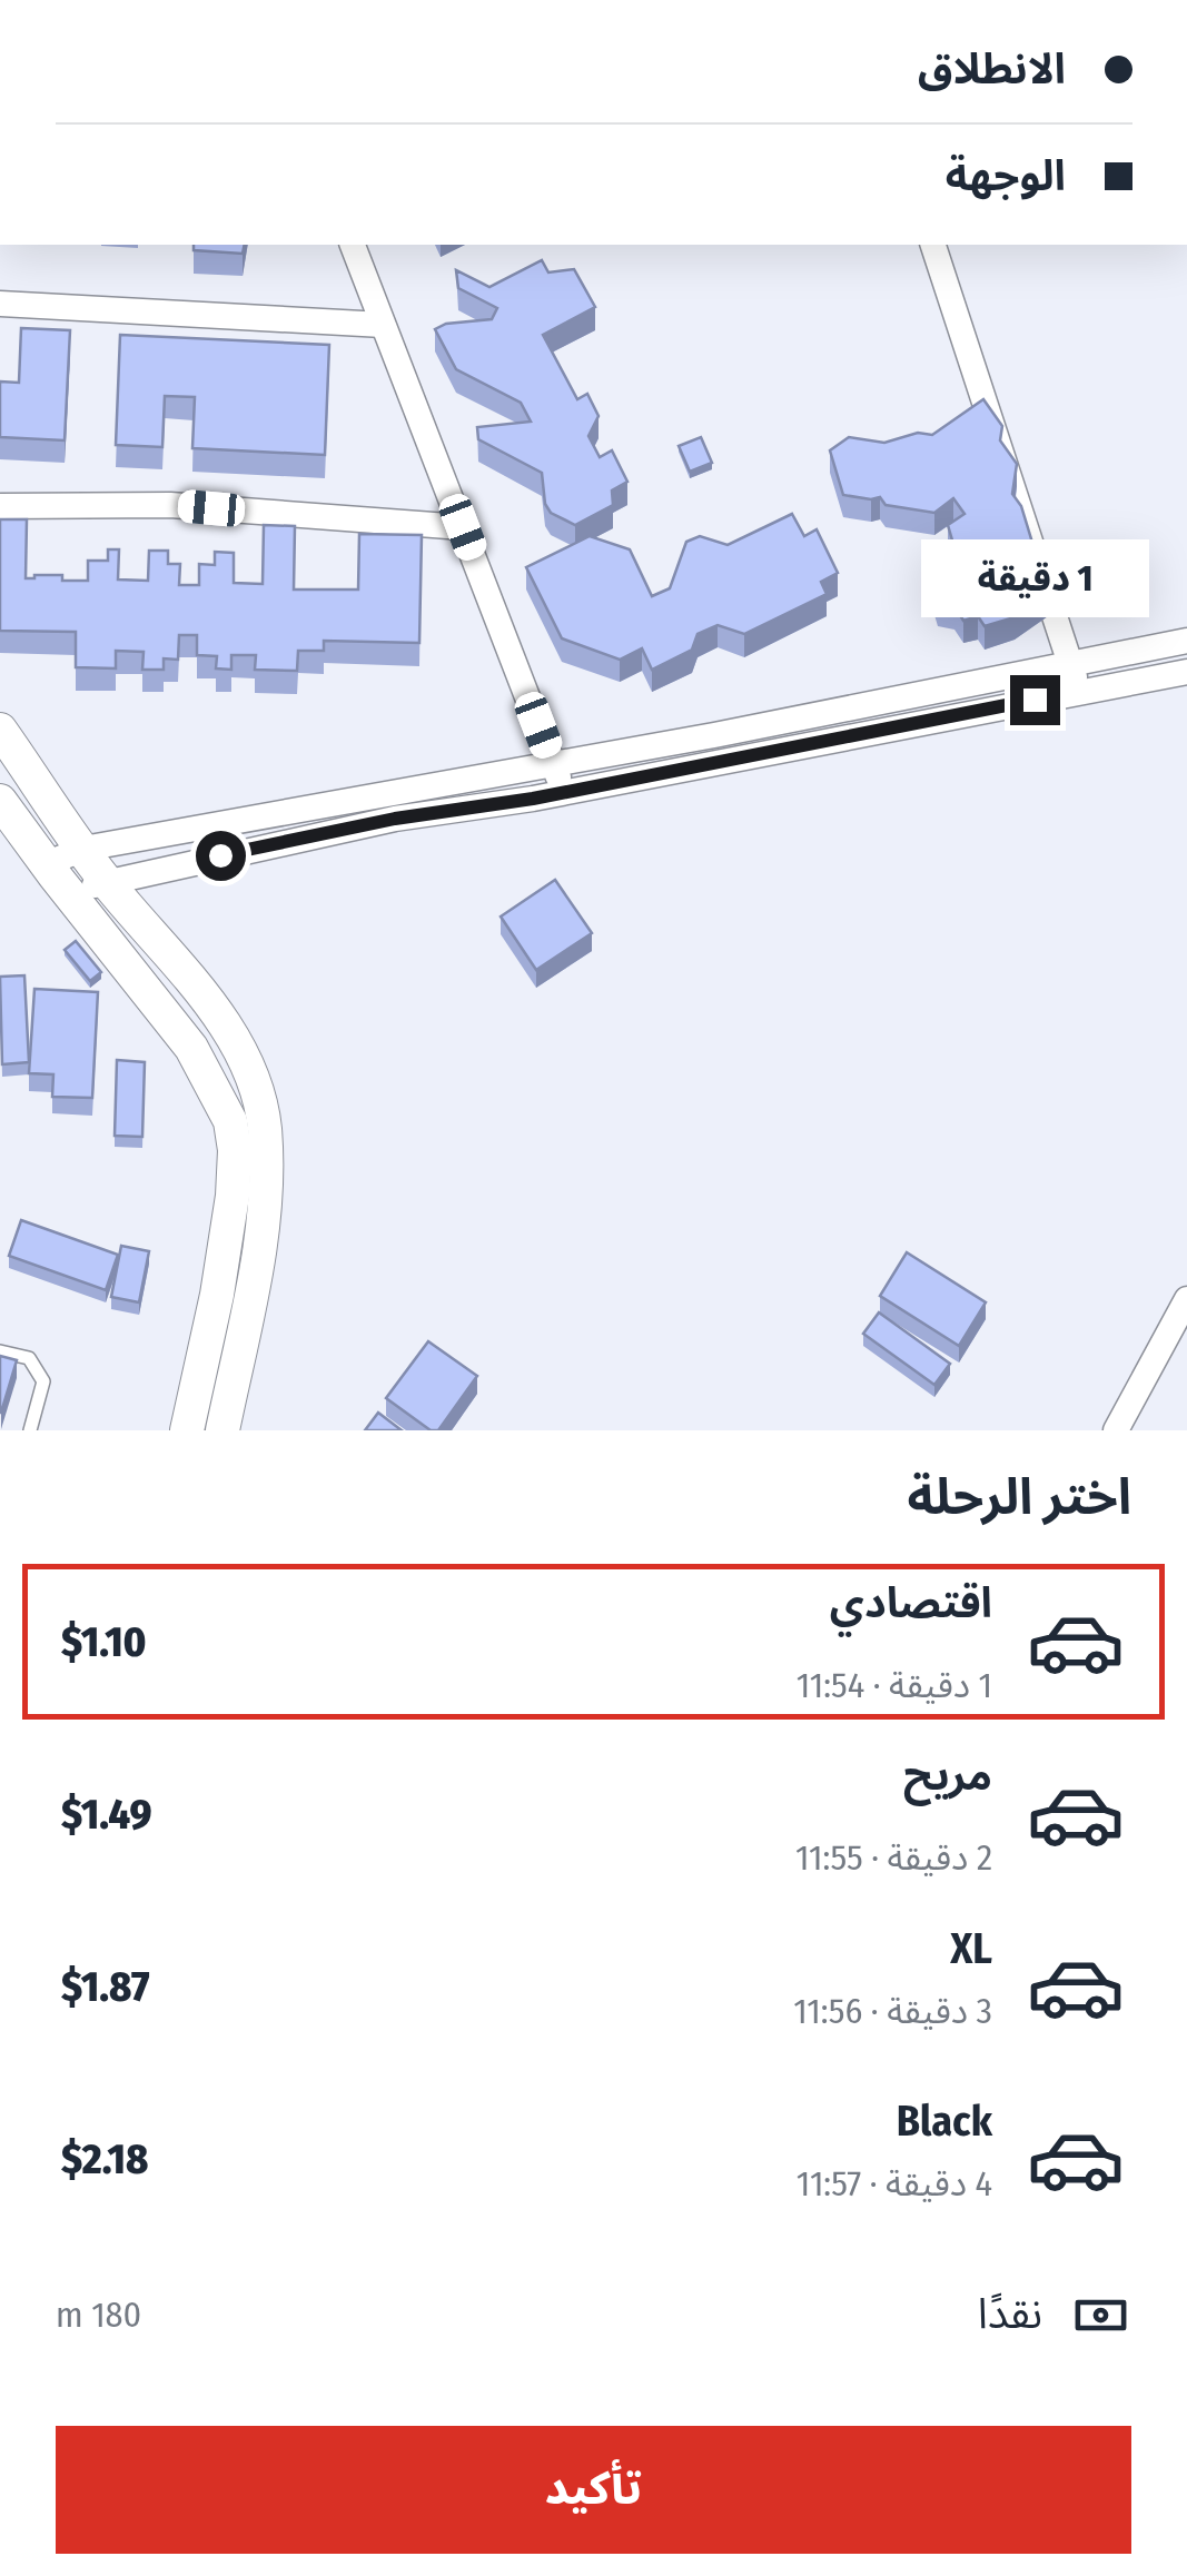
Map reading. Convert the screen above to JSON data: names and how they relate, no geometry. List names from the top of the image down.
{
  "page": {
    "banner": ["الانطلاق", "الوجهة"],
    "bubble": "1 دقيقة",
    "heading": "اختر الرحلة",
    "list": [
      {
        "name": "اقتصادي",
        "note": "1 دقيقة · 11:54",
        "value": "$1.10"
      },
      {
        "name": "مريح",
        "note": "2 دقيقة · 11:55",
        "value": "$1.49"
      },
      {
        "name": "XL",
        "note": "3 دقيقة · 11:56",
        "value": "$1.87"
      },
      {
        "name": "Black",
        "note": "4 دقيقة · 11:57",
        "value": "$2.18"
      }
    ],
    "pay": ["نقدًا", "180 m"],
    "buttons": "تأكيد"
  }
}
